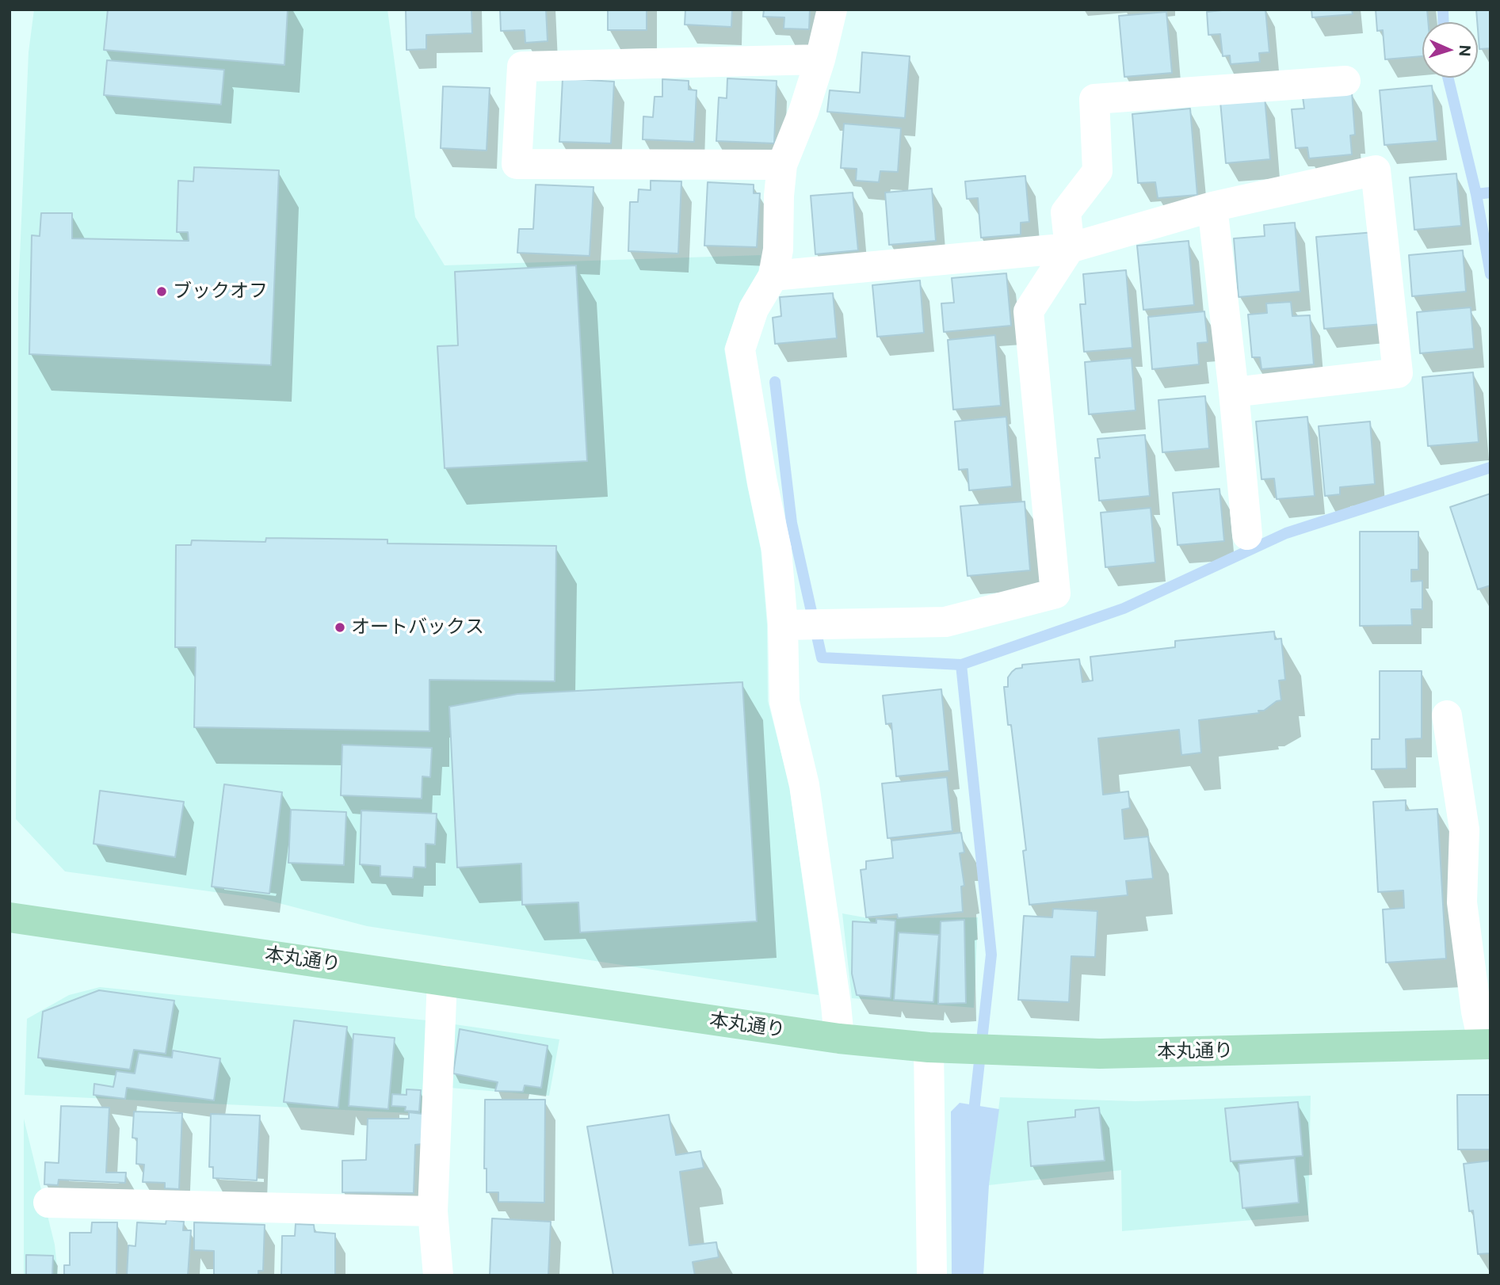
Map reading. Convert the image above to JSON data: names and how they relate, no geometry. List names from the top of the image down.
{
  "streets": {
    "main road": ["本丸通り"]
  },
  "places": ["ブックオフ", "オートバックス"],
  "north": "right"
}
